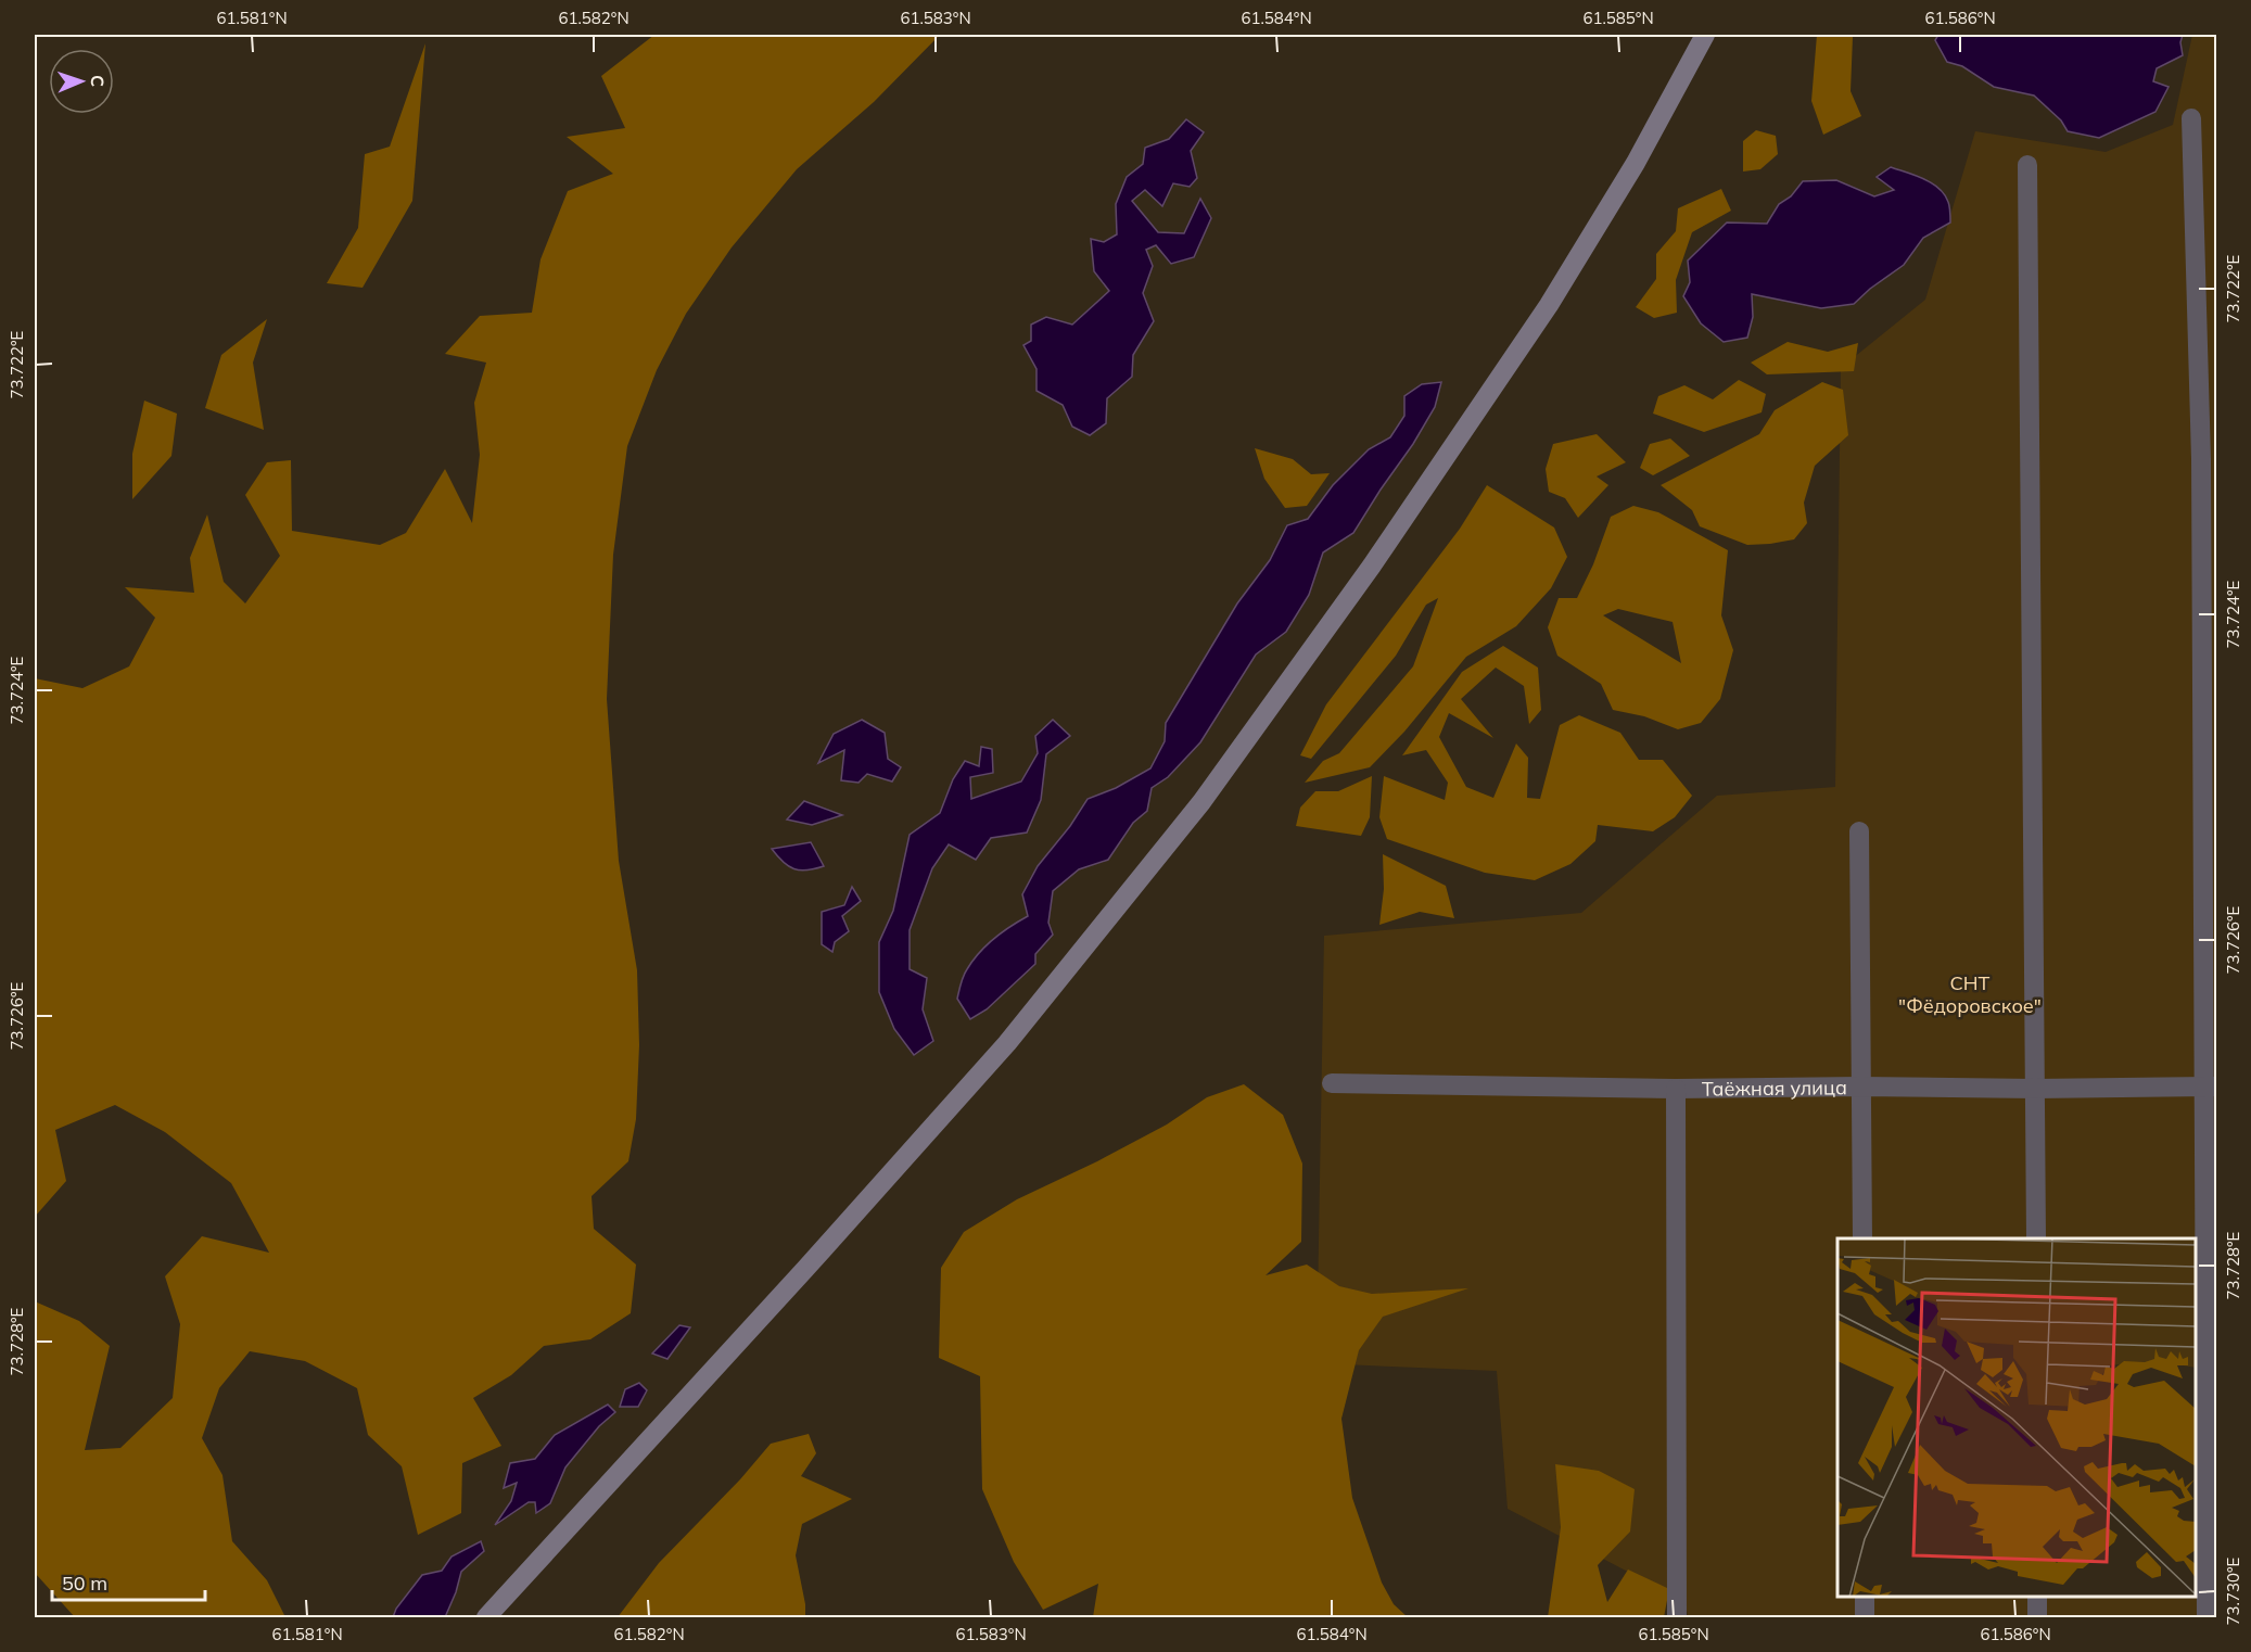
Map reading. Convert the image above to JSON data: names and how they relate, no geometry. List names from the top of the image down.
{
  "streets": {
    "street": ["Таёжная улица"]
  },
  "parks": ["СНТ \"Фёдоровское\""],
  "scale_bar": "50 m",
  "north": "right",
  "coordinates": [
    "61.581°N",
    "61.582°N",
    "61.583°N",
    "61.584°N",
    "61.585°N",
    "61.586°N",
    "73.722°E",
    "73.724°E",
    "73.726°E",
    "73.728°E",
    "73.730°E"
  ]
}
